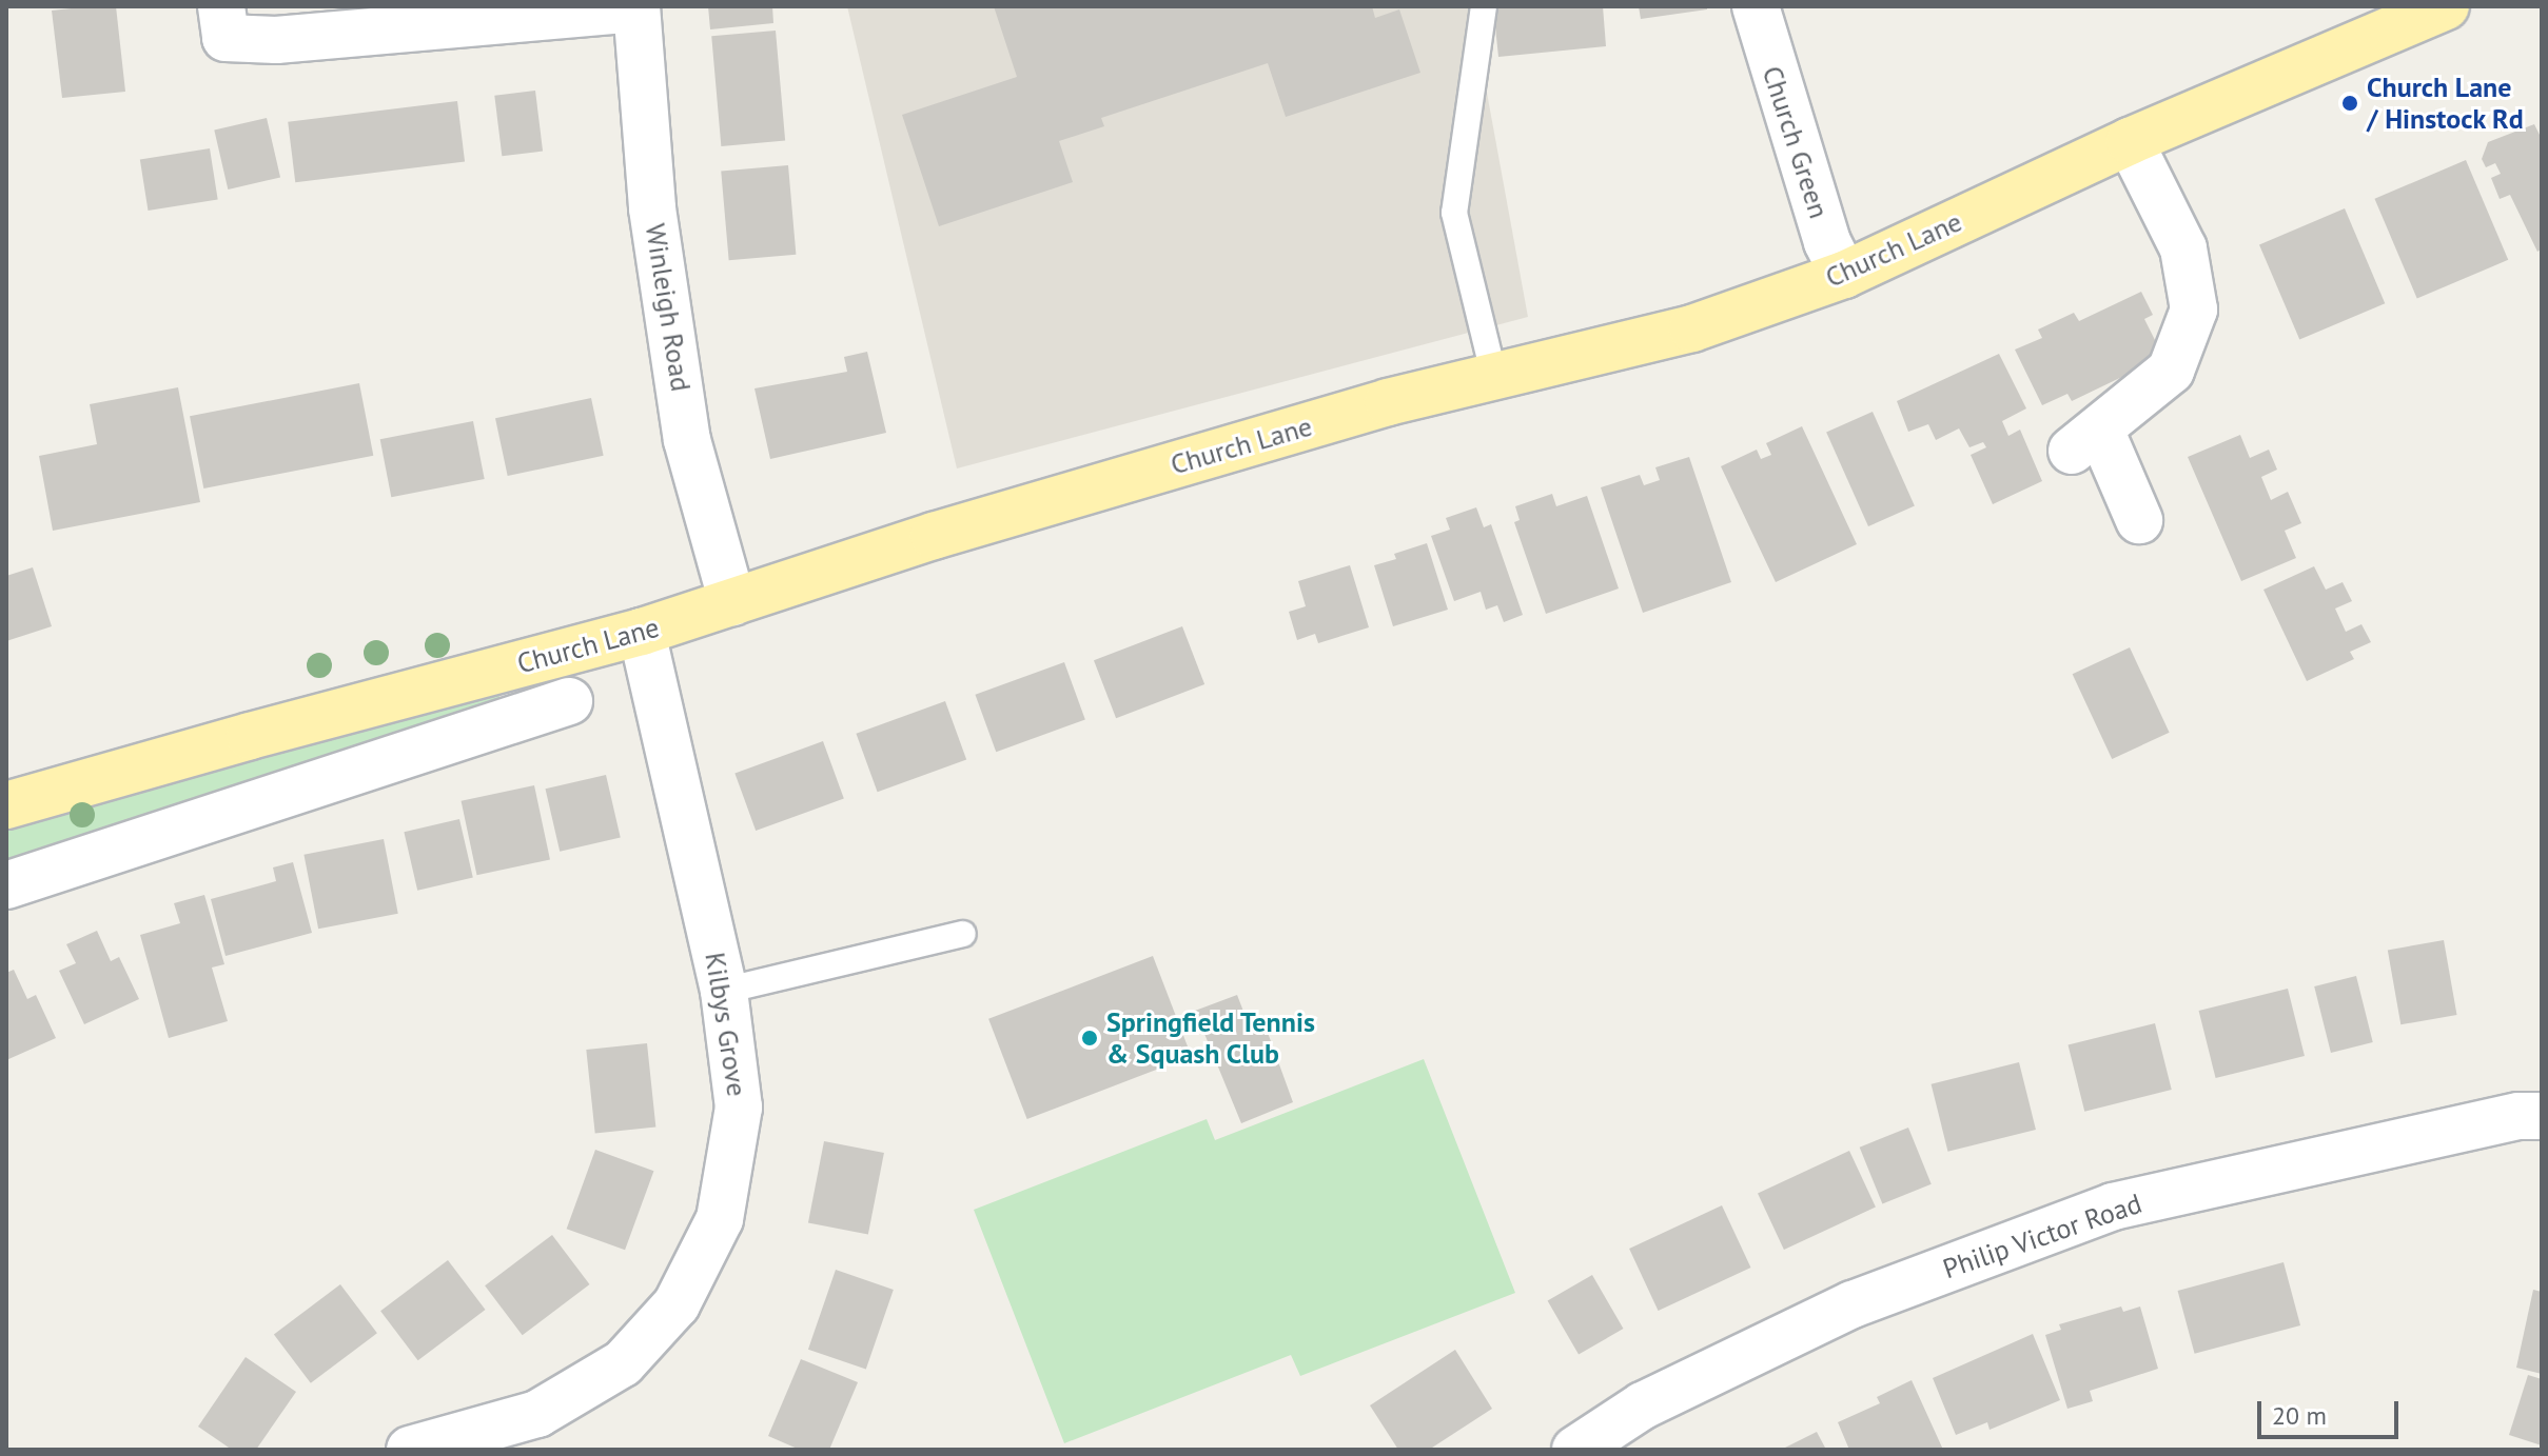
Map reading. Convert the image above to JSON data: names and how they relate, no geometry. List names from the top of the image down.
{
  "streets": {
    "main road": ["Church Lane"],
    "street": [
      "Church Green",
      "Winleigh Road",
      "Kilbys Grove",
      "Philip Victor Road"
    ]
  },
  "crossings": [
    ["Church Green", "Church Lane"],
    ["Church Lane", "Winleigh Road"],
    ["Church Lane", "Kilbys Grove"]
  ],
  "places": ["Church Lane / Hinstock Rd", "Springfield Tennis & Squash Club"],
  "scale_bar": "20 m"
}
